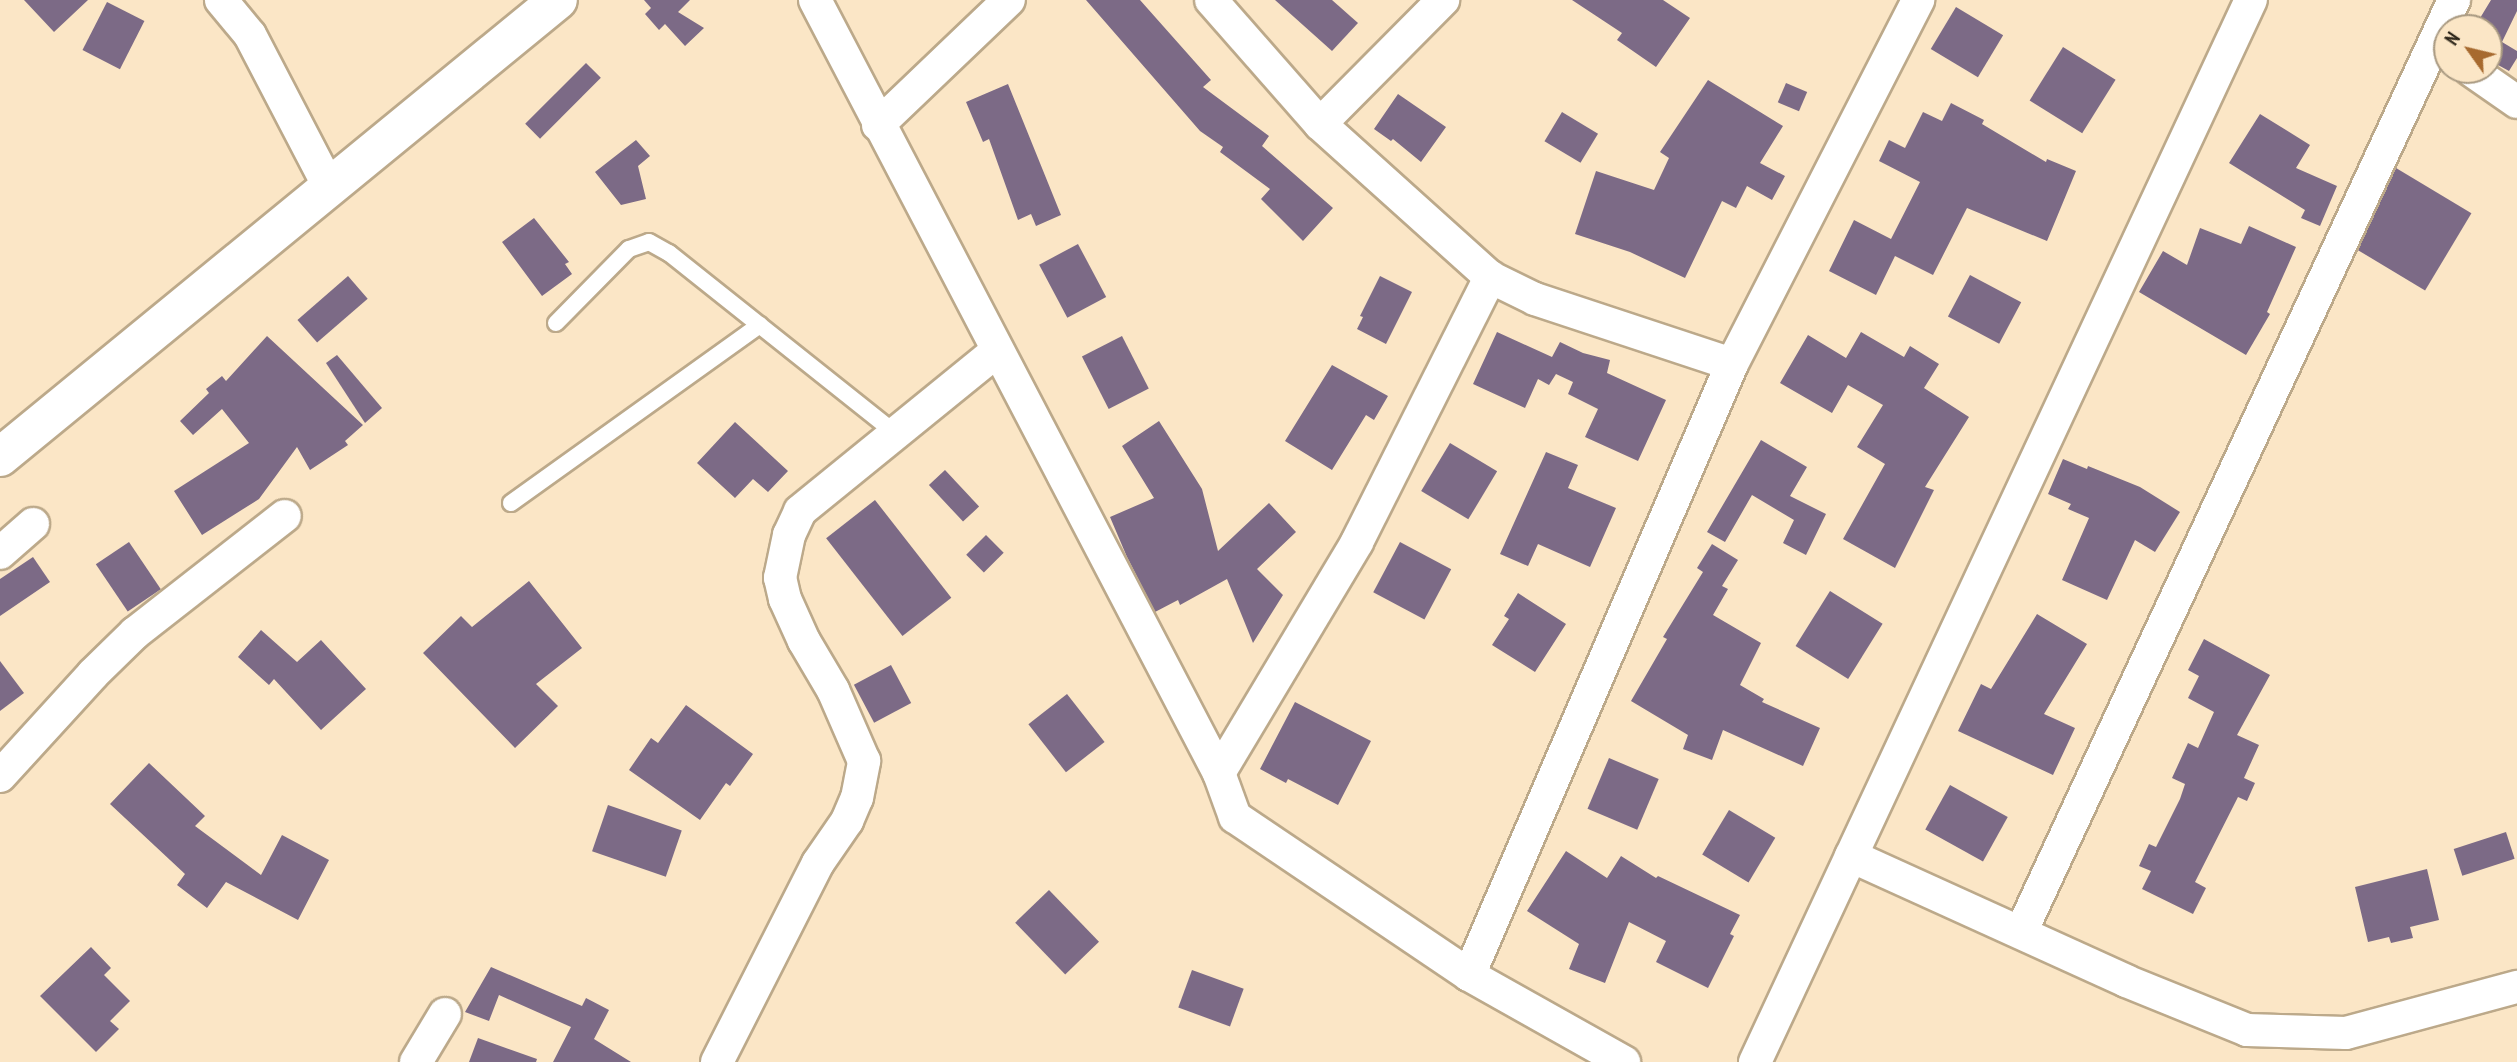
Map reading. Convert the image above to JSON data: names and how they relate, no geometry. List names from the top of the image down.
{
  "north": "top left"
}
